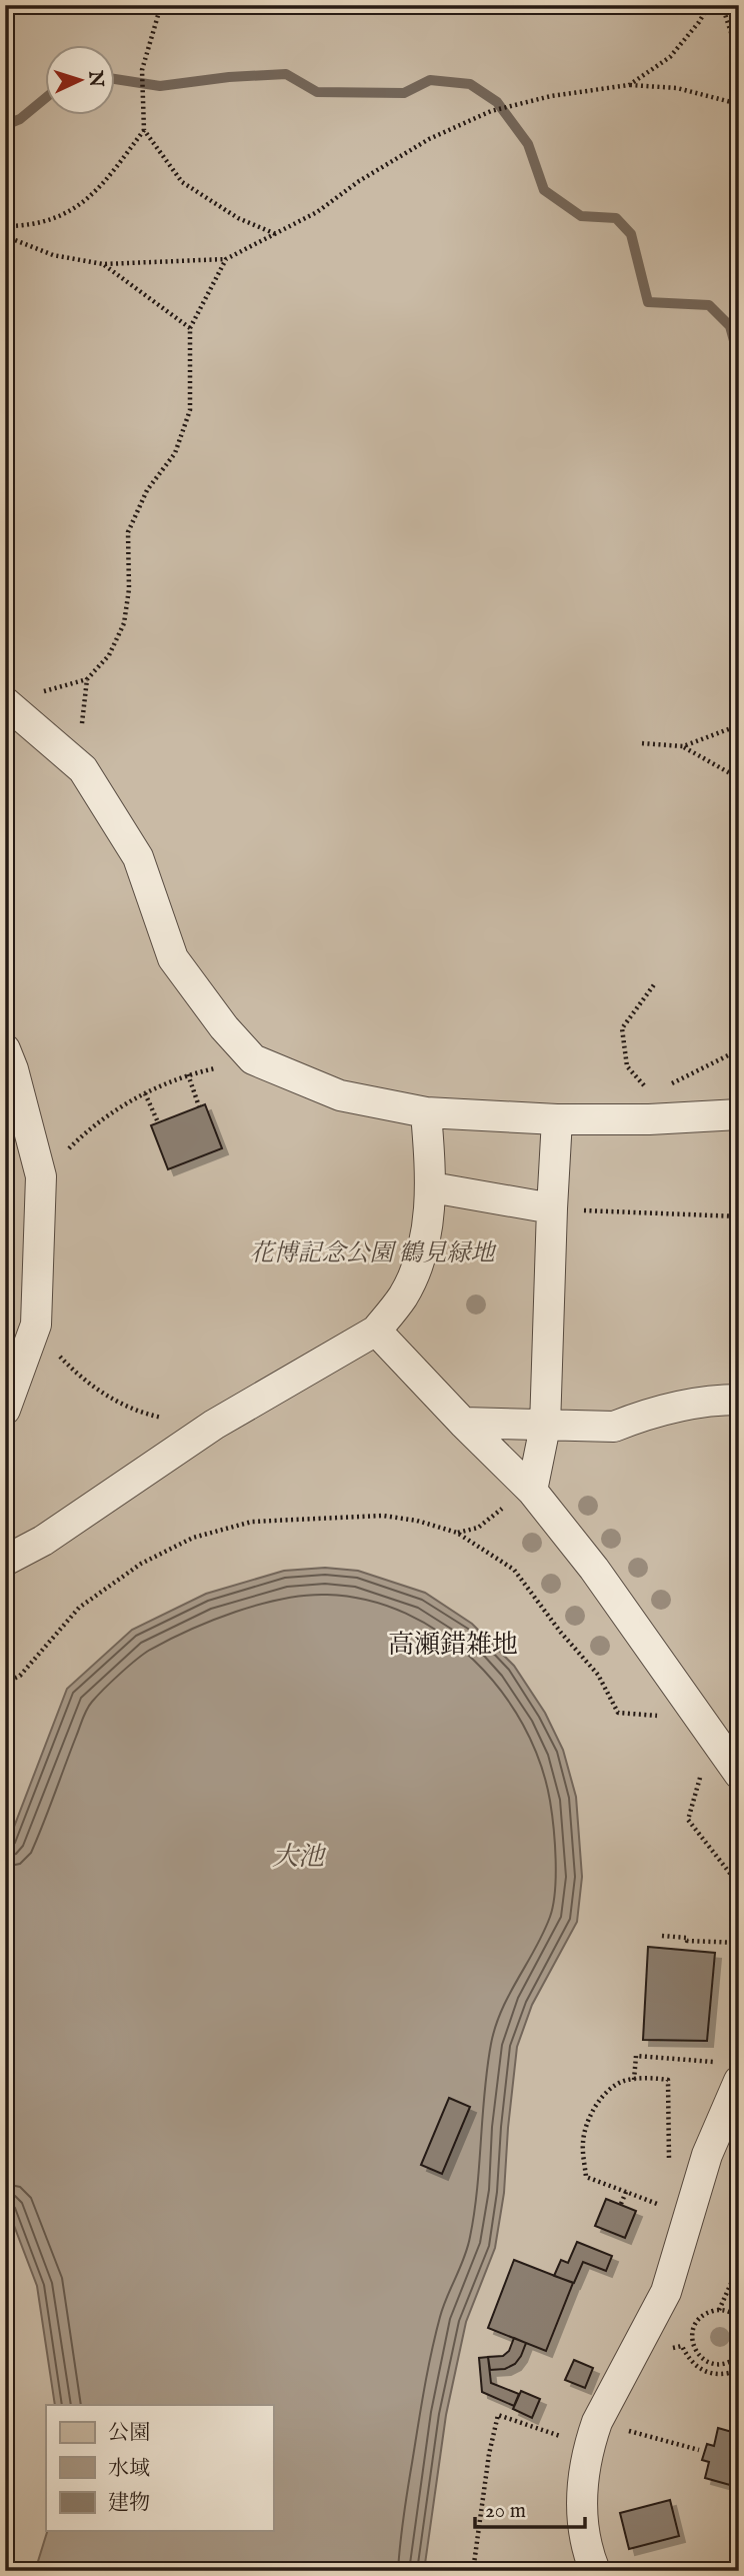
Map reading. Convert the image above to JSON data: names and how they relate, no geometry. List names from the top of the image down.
{
  "districts": ["高瀬錯雑地"],
  "water": ["大池"],
  "parks": ["花博記念公園 鶴見緑地"],
  "legend": ["公園", "水域", "建物"],
  "scale_bar": "20 m",
  "north": "right"
}
